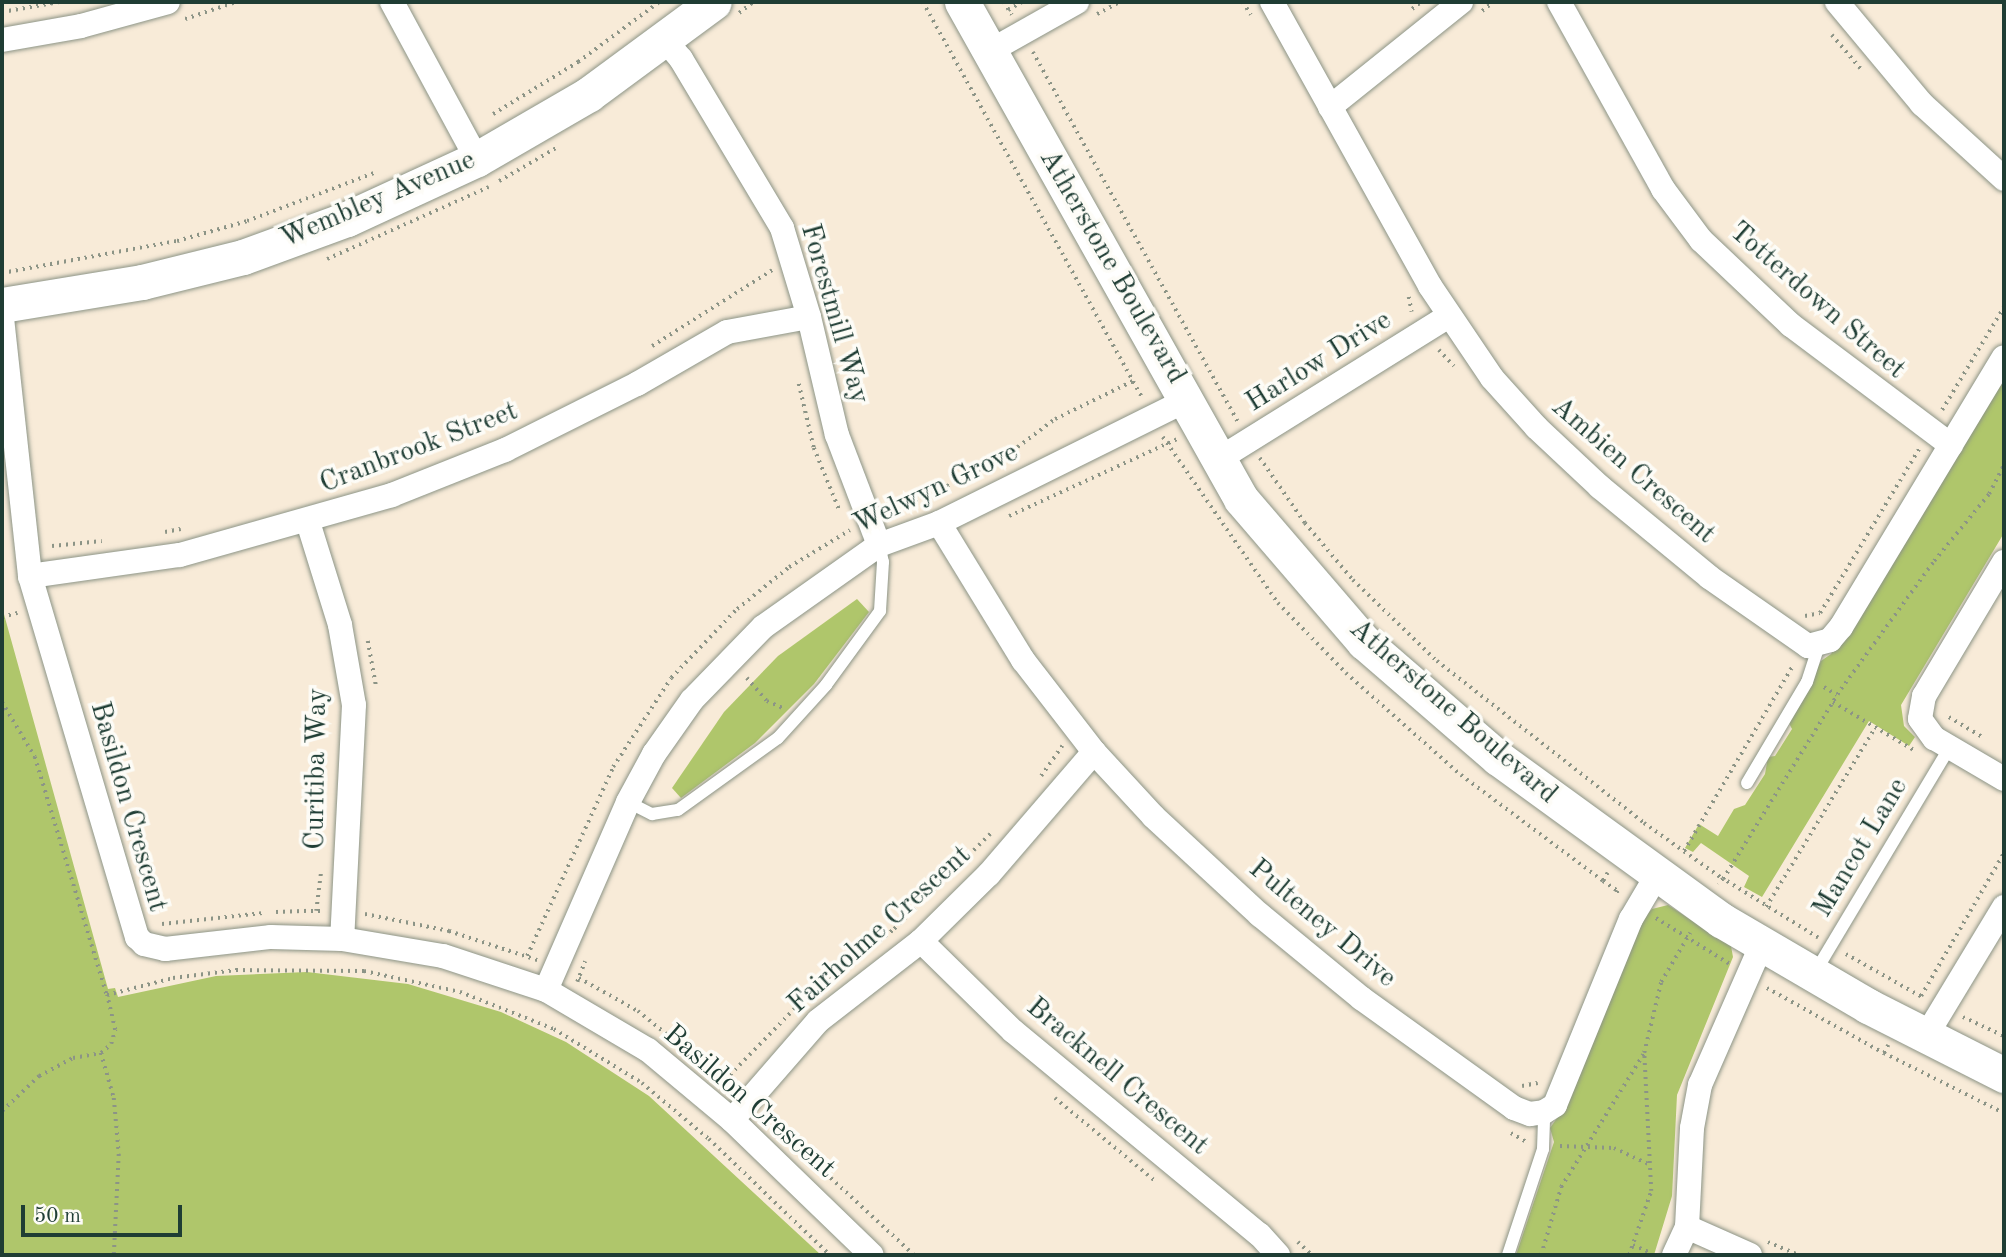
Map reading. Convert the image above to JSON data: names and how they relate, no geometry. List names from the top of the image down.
{
  "streets": {
    "street": [
      "Wembley Avenue",
      "Atherstone Boulevard",
      "Totterdown Street",
      "Forestmill Way",
      "Harlow Drive",
      "Cranbrook Street",
      "Ambien Crescent",
      "Welwyn Grove",
      "Curitiba Way",
      "Basildon Crescent",
      "Pulteney Drive",
      "Fairholme Crescent",
      "Bracknell Crescent"
    ],
    "lane": ["Mancot Lane"]
  },
  "crossings": [
    ["Wembley Avenue", "Forestmill Way"],
    ["Atherstone Boulevard", "Harlow Drive"],
    ["Atherstone Boulevard", "Welwyn Grove"],
    ["Atherstone Boulevard", "Mancot Lane"],
    ["Forestmill Way", "Cranbrook Street"],
    ["Forestmill Way", "Welwyn Grove"],
    ["Harlow Drive", "Ambien Crescent"],
    ["Cranbrook Street", "Curitiba Way"],
    ["Cranbrook Street", "Basildon Crescent"],
    ["Welwyn Grove", "Basildon Crescent"],
    ["Welwyn Grove", "Pulteney Drive"],
    ["Curitiba Way", "Basildon Crescent"],
    ["Basildon Crescent", "Fairholme Crescent"],
    ["Pulteney Drive", "Fairholme Crescent"],
    ["Fairholme Crescent", "Bracknell Crescent"]
  ],
  "scale_bar": "50 m"
}
